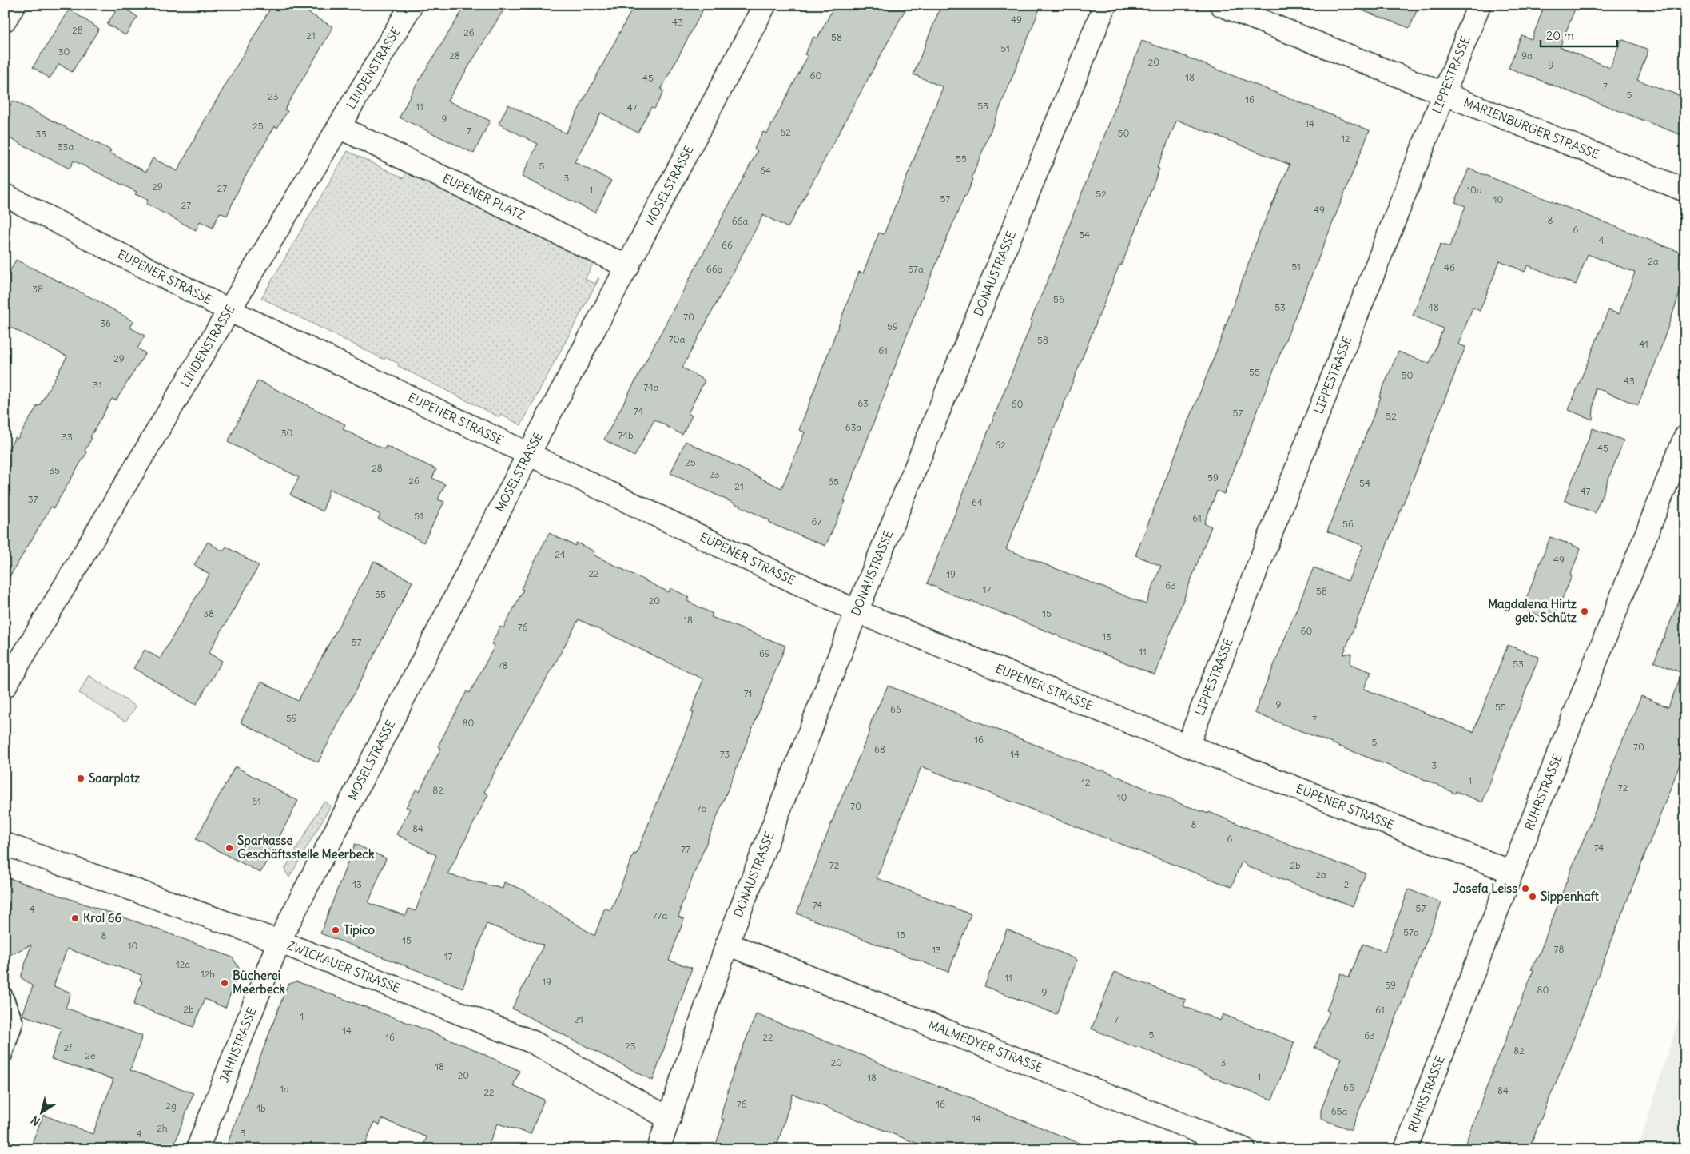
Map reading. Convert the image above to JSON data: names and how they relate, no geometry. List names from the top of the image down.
{
  "streets": {
    "street": [
      "LINDENSTRASSE",
      "LIPPESTRASSE",
      "MARIENBURGER STRASSE",
      "MOSELSTRASSE",
      "EUPENER PLATZ",
      "DONAUSTRASSE",
      "EUPENER STRASSE",
      "RUHRSTRASSE",
      "ZWICKAUER STRASSE",
      "JAHNSTRASSE",
      "MALMEDYER STRASSE"
    ]
  },
  "crossings": [
    ["LINDENSTRASSE", "EUPENER PLATZ"],
    ["LINDENSTRASSE", "EUPENER STRASSE"],
    ["LIPPESTRASSE", "MARIENBURGER STRASSE"],
    ["LIPPESTRASSE", "EUPENER STRASSE"],
    ["MOSELSTRASSE", "EUPENER PLATZ"],
    ["MOSELSTRASSE", "EUPENER STRASSE"],
    ["MOSELSTRASSE", "ZWICKAUER STRASSE"],
    ["MOSELSTRASSE", "JAHNSTRASSE"],
    ["DONAUSTRASSE", "EUPENER STRASSE"],
    ["DONAUSTRASSE", "ZWICKAUER STRASSE"],
    ["DONAUSTRASSE", "MALMEDYER STRASSE"],
    ["EUPENER STRASSE", "RUHRSTRASSE"],
    ["ZWICKAUER STRASSE", "JAHNSTRASSE"]
  ],
  "places": [
    "Magdalena Hirtz geb. Schütz",
    "Saarplatz",
    "Sparkasse Geschäftsstelle Meerbeck",
    "Josefa Leiss",
    "Sippenhaft",
    "Kral 66",
    "Tipico",
    "Bücherei Meerbeck"
  ],
  "house_numbers": [
    "49",
    "43",
    "28",
    "26",
    "21",
    "58",
    "51",
    "30",
    "28",
    "9a",
    "20",
    "9",
    "60",
    "18",
    "45",
    "7",
    "5",
    "23",
    "16",
    "53",
    "11",
    "47",
    "9",
    "14",
    "25",
    "7",
    "62",
    "50",
    "33",
    "12",
    "33a",
    "55",
    "5",
    "64",
    "3",
    "29",
    "27",
    "1",
    "10a",
    "52",
    "57",
    "10",
    "27",
    "49",
    "8",
    "66a",
    "6",
    "54",
    "4",
    "66",
    "2a",
    "51",
    "46",
    "66b",
    "57a",
    "38",
    "56",
    "53",
    "48",
    "70",
    "36",
    "59",
    "70a",
    "58",
    "41",
    "61",
    "29",
    "55",
    "50",
    "43",
    "31",
    "74a",
    "63",
    "60",
    "74",
    "57",
    "52",
    "63a",
    "30",
    "74b",
    "33",
    "62",
    "45",
    "25",
    "28",
    "35",
    "23",
    "59",
    "26",
    "65",
    "54",
    "21",
    "47",
    "37",
    "64",
    "51",
    "61",
    "67",
    "56",
    "24",
    "49",
    "22",
    "19",
    "63",
    "17",
    "58",
    "55",
    "20",
    "38",
    "15",
    "18",
    "76",
    "60",
    "13",
    "57",
    "11",
    "69",
    "53",
    "78",
    "71",
    "9",
    "55",
    "66",
    "59",
    "7",
    "80",
    "16",
    "5",
    "70",
    "68",
    "73",
    "14",
    "3",
    "1",
    "12",
    "72",
    "82",
    "10",
    "61",
    "70",
    "75",
    "8",
    "84",
    "6",
    "74",
    "77",
    "72",
    "2b",
    "2a",
    "13",
    "2",
    "74",
    "57",
    "4",
    "77a",
    "57a",
    "15",
    "8",
    "15",
    "10",
    "78",
    "13",
    "17",
    "12a",
    "12b",
    "11",
    "19",
    "59",
    "80",
    "9",
    "2b",
    "61",
    "1",
    "21",
    "7",
    "14",
    "5",
    "63",
    "16",
    "22",
    "23",
    "2f",
    "82",
    "2e",
    "20",
    "3",
    "18",
    "20",
    "1",
    "18",
    "65",
    "1a",
    "84",
    "22",
    "76",
    "16",
    "2g",
    "1b",
    "65a",
    "14",
    "2h",
    "3",
    "4"
  ],
  "scale_bar": "20 m",
  "north": "bottom left"
}
